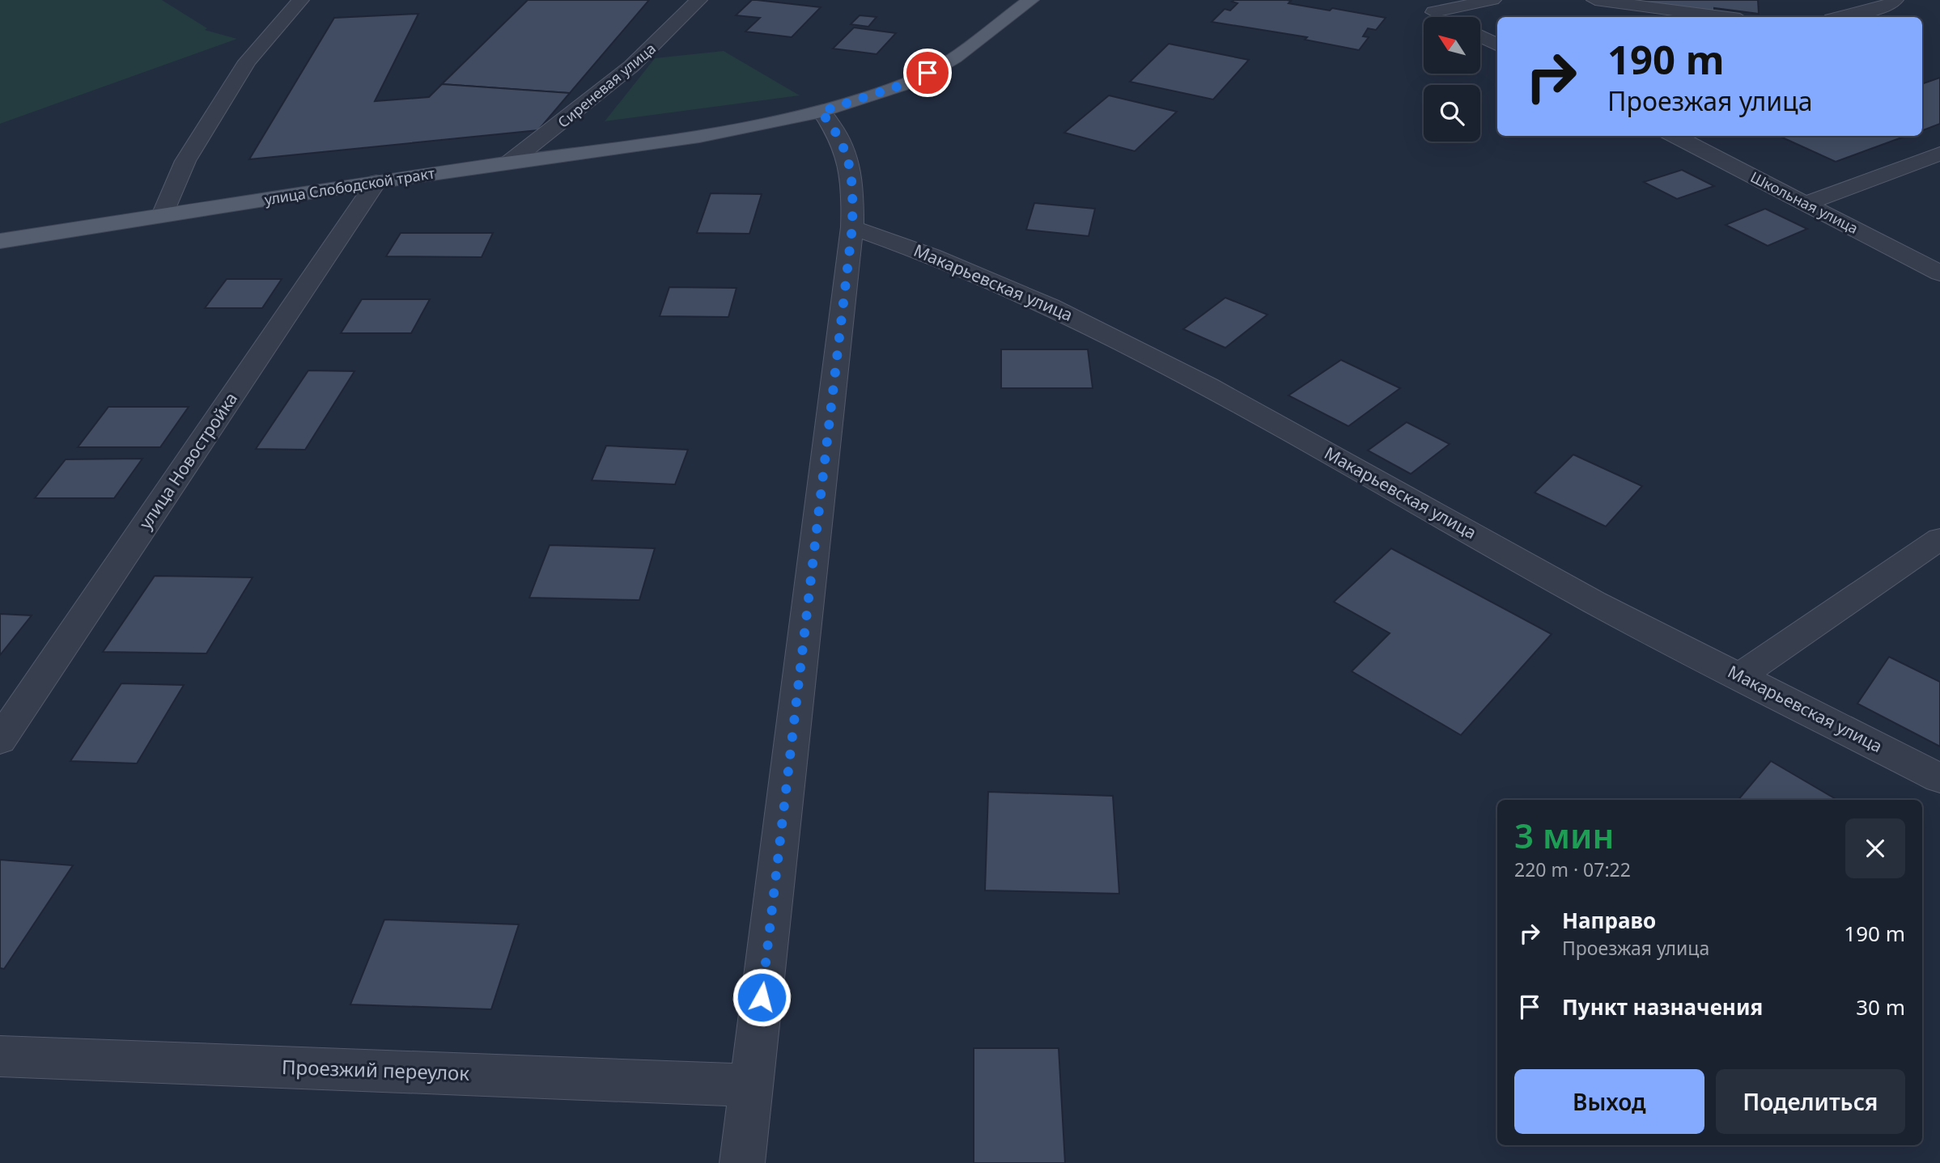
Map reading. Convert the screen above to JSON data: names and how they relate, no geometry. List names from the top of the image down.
{
  "streets": {
    "main road": ["улица Слободской тракт"],
    "street": [
      "Сиреневая улица",
      "Школьная улица",
      "Макарьевская улица",
      "улица Новостройка",
      "Проезжий переулок"
    ]
  },
  "crossings": [
    ["Сиреневая улица", "улица Слободской тракт"],
    ["улица Слободской тракт", "улица Новостройка"]
  ],
  "north": "top left",
  "page": {
    "turn": ["190 m", "Проезжая улица"],
    "heading": ["3 мин", "220 m · 07:22"],
    "list": [
      {
        "name": "Направо",
        "note": "Проезжая улица",
        "value": "190 m"
      },
      {
        "name": "Пункт назначения",
        "value": "30 m"
      }
    ],
    "buttons": ["Выход", "Поделиться"]
  }
}
